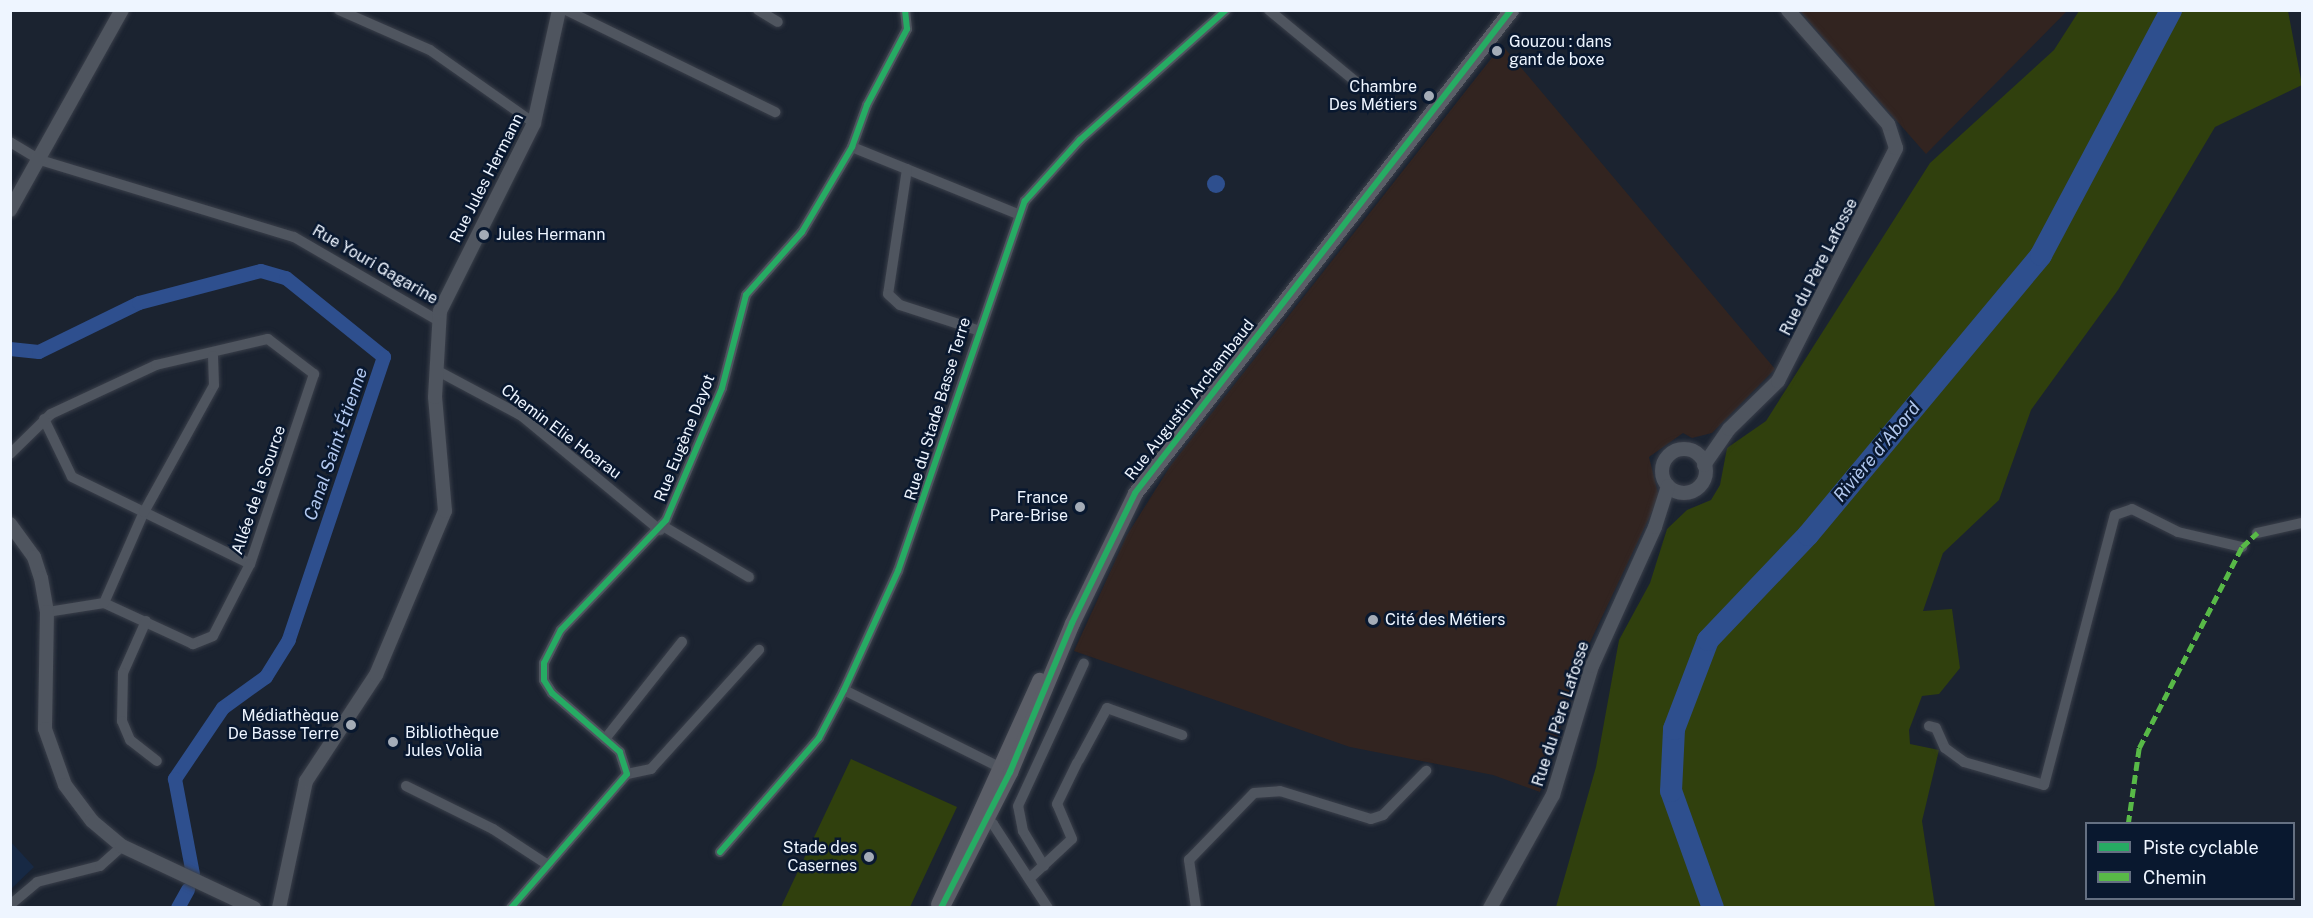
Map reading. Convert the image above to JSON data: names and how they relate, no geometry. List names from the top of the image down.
{
  "streets": {
    "main road": ["Rue Augustin Archambaud"],
    "street": [
      "Rue Jules Hermann",
      "Rue Youri Gagarine",
      "Rue du Père Lafosse",
      "Rue du Stade Basse Terre",
      "Chemin Elie Hoarau",
      "Rue Eugène Dayot",
      "Allée de la Source"
    ]
  },
  "crossings": [
    ["Rue Jules Hermann", "Rue Youri Gagarine"],
    ["Rue Youri Gagarine", "Chemin Elie Hoarau"],
    ["Chemin Elie Hoarau", "Rue Eugène Dayot"]
  ],
  "water": ["Canal Saint-Étienne", "Rivière d'Abord"],
  "places": [
    "Gouzou : dans gant de boxe",
    "Chambre Des Métiers",
    "Jules Hermann",
    "France Pare-Brise",
    "Cité des Métiers",
    "Médiathèque De Basse Terre",
    "Bibliothèque Jules Volia",
    "Stade des Casernes"
  ],
  "legend": ["Piste cyclable", "Chemin"]
}
